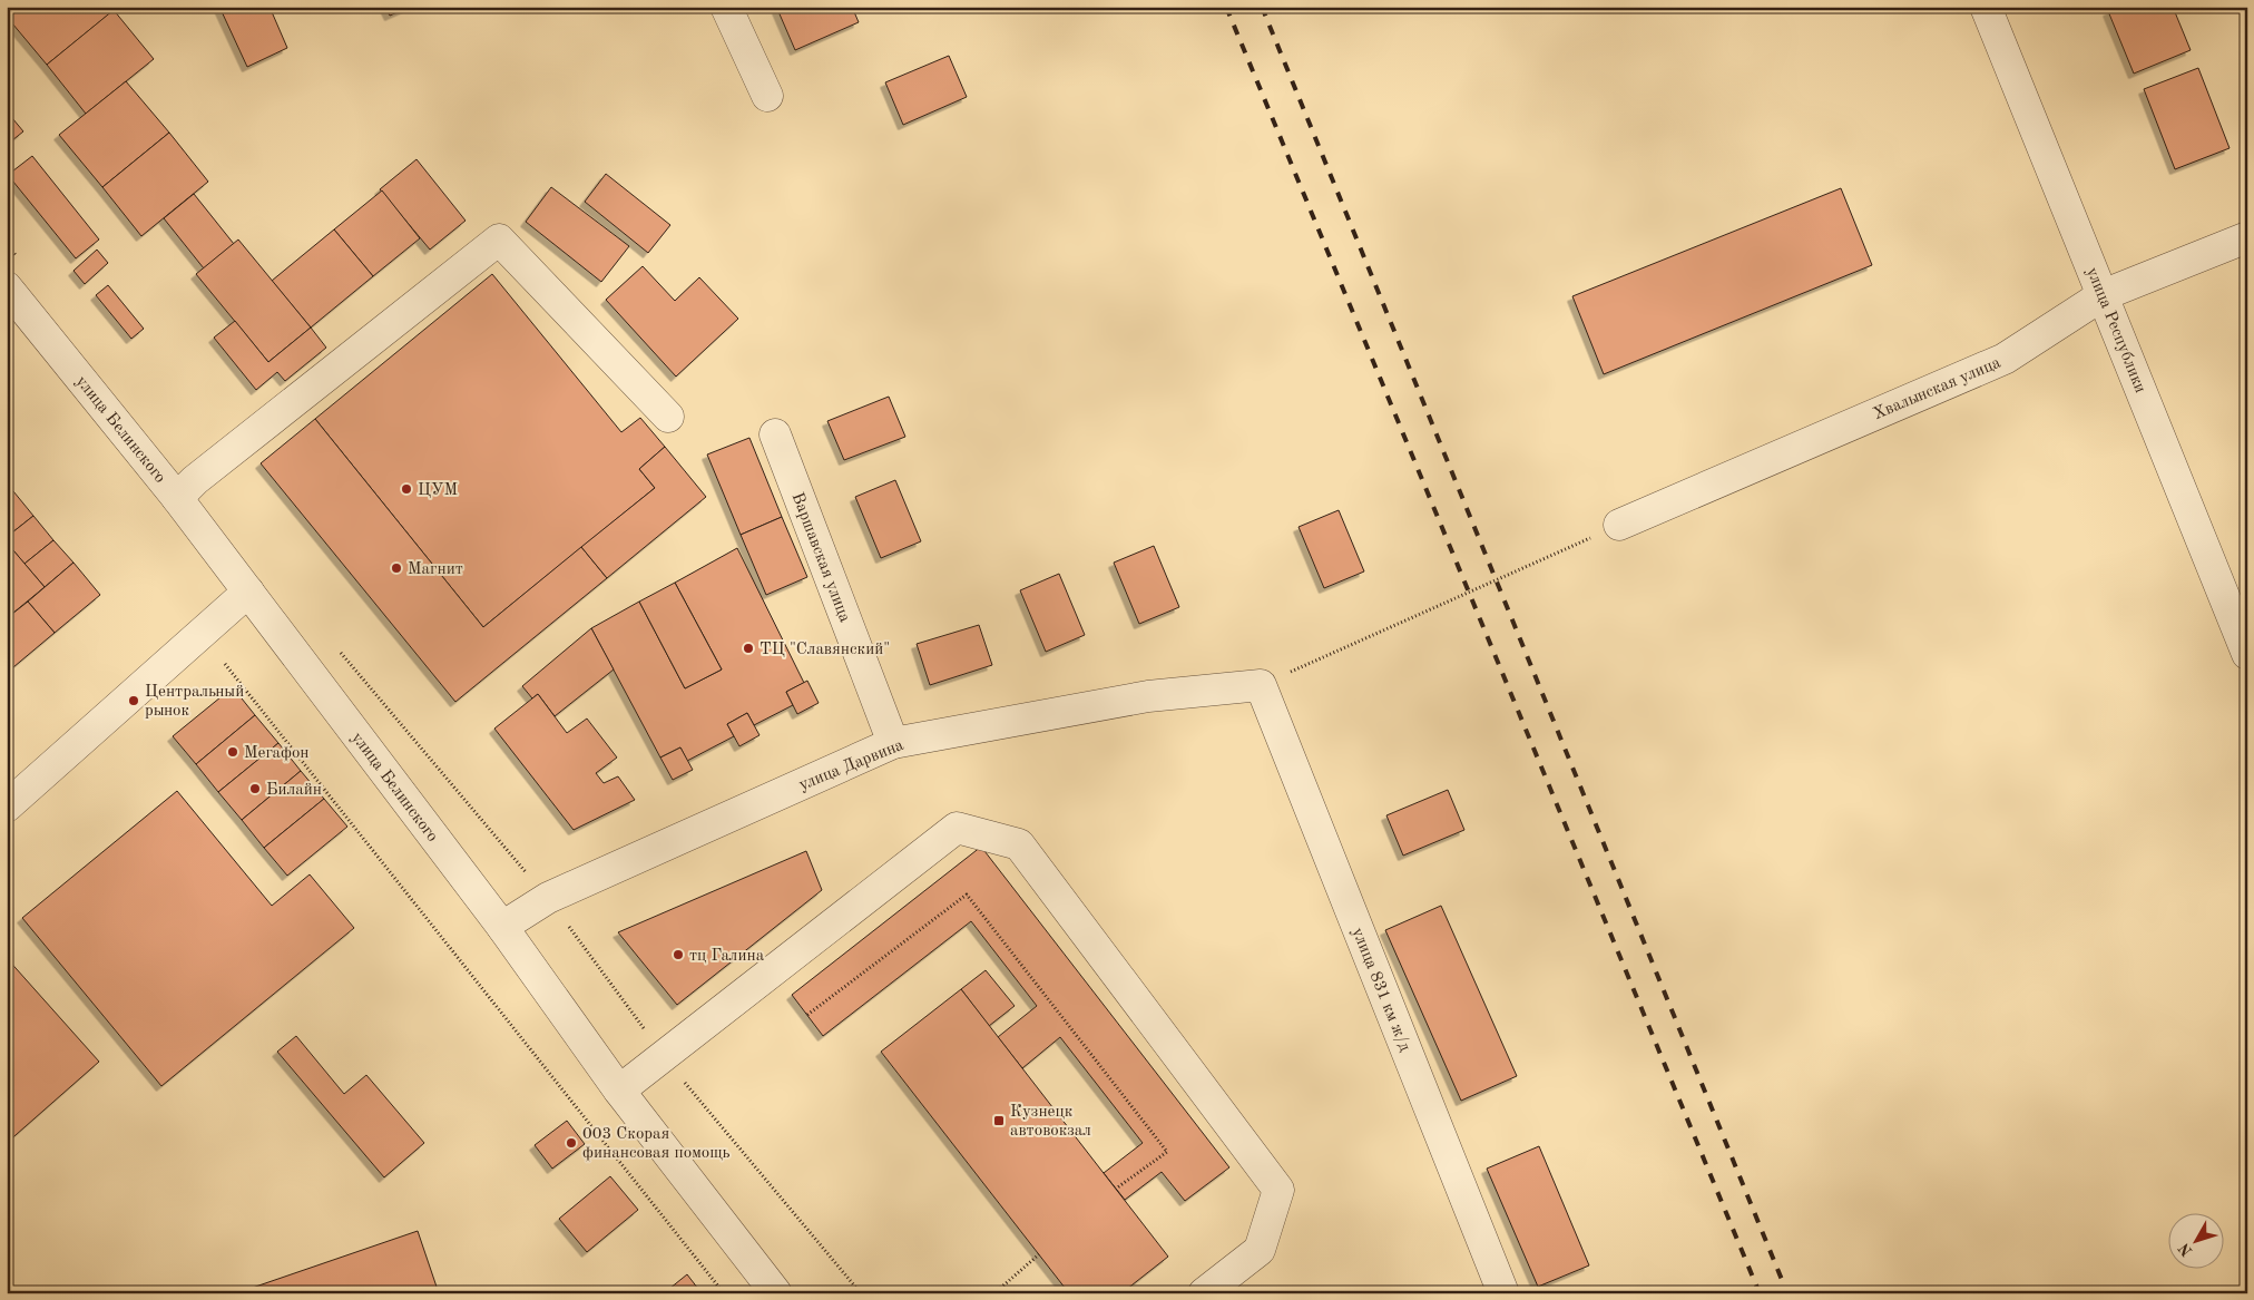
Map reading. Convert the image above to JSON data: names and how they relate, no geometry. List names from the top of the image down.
{
  "streets": {
    "street": [
      "улица Республики",
      "Хвалынская улица",
      "улица Белинского",
      "Варшавская улица",
      "улица Дарвина",
      "улица 831 км ж/д"
    ]
  },
  "crossings": [
    ["улица Республики", "Хвалынская улица"],
    ["улица Белинского", "улица Дарвина"],
    ["Варшавская улица", "улица Дарвина"],
    ["улица Дарвина", "улица 831 км ж/д"]
  ],
  "places": {
    "other": [
      "ЦУМ",
      "Магнит",
      "ТЦ \"Славянский\"",
      "Центральный рынок",
      "Мегафон",
      "Билайн",
      "тц Галина",
      "003 Скорая финансовая помощь"
    ],
    "transit": ["Кузнецк автовокзал"]
  },
  "north": "bottom left"
}
